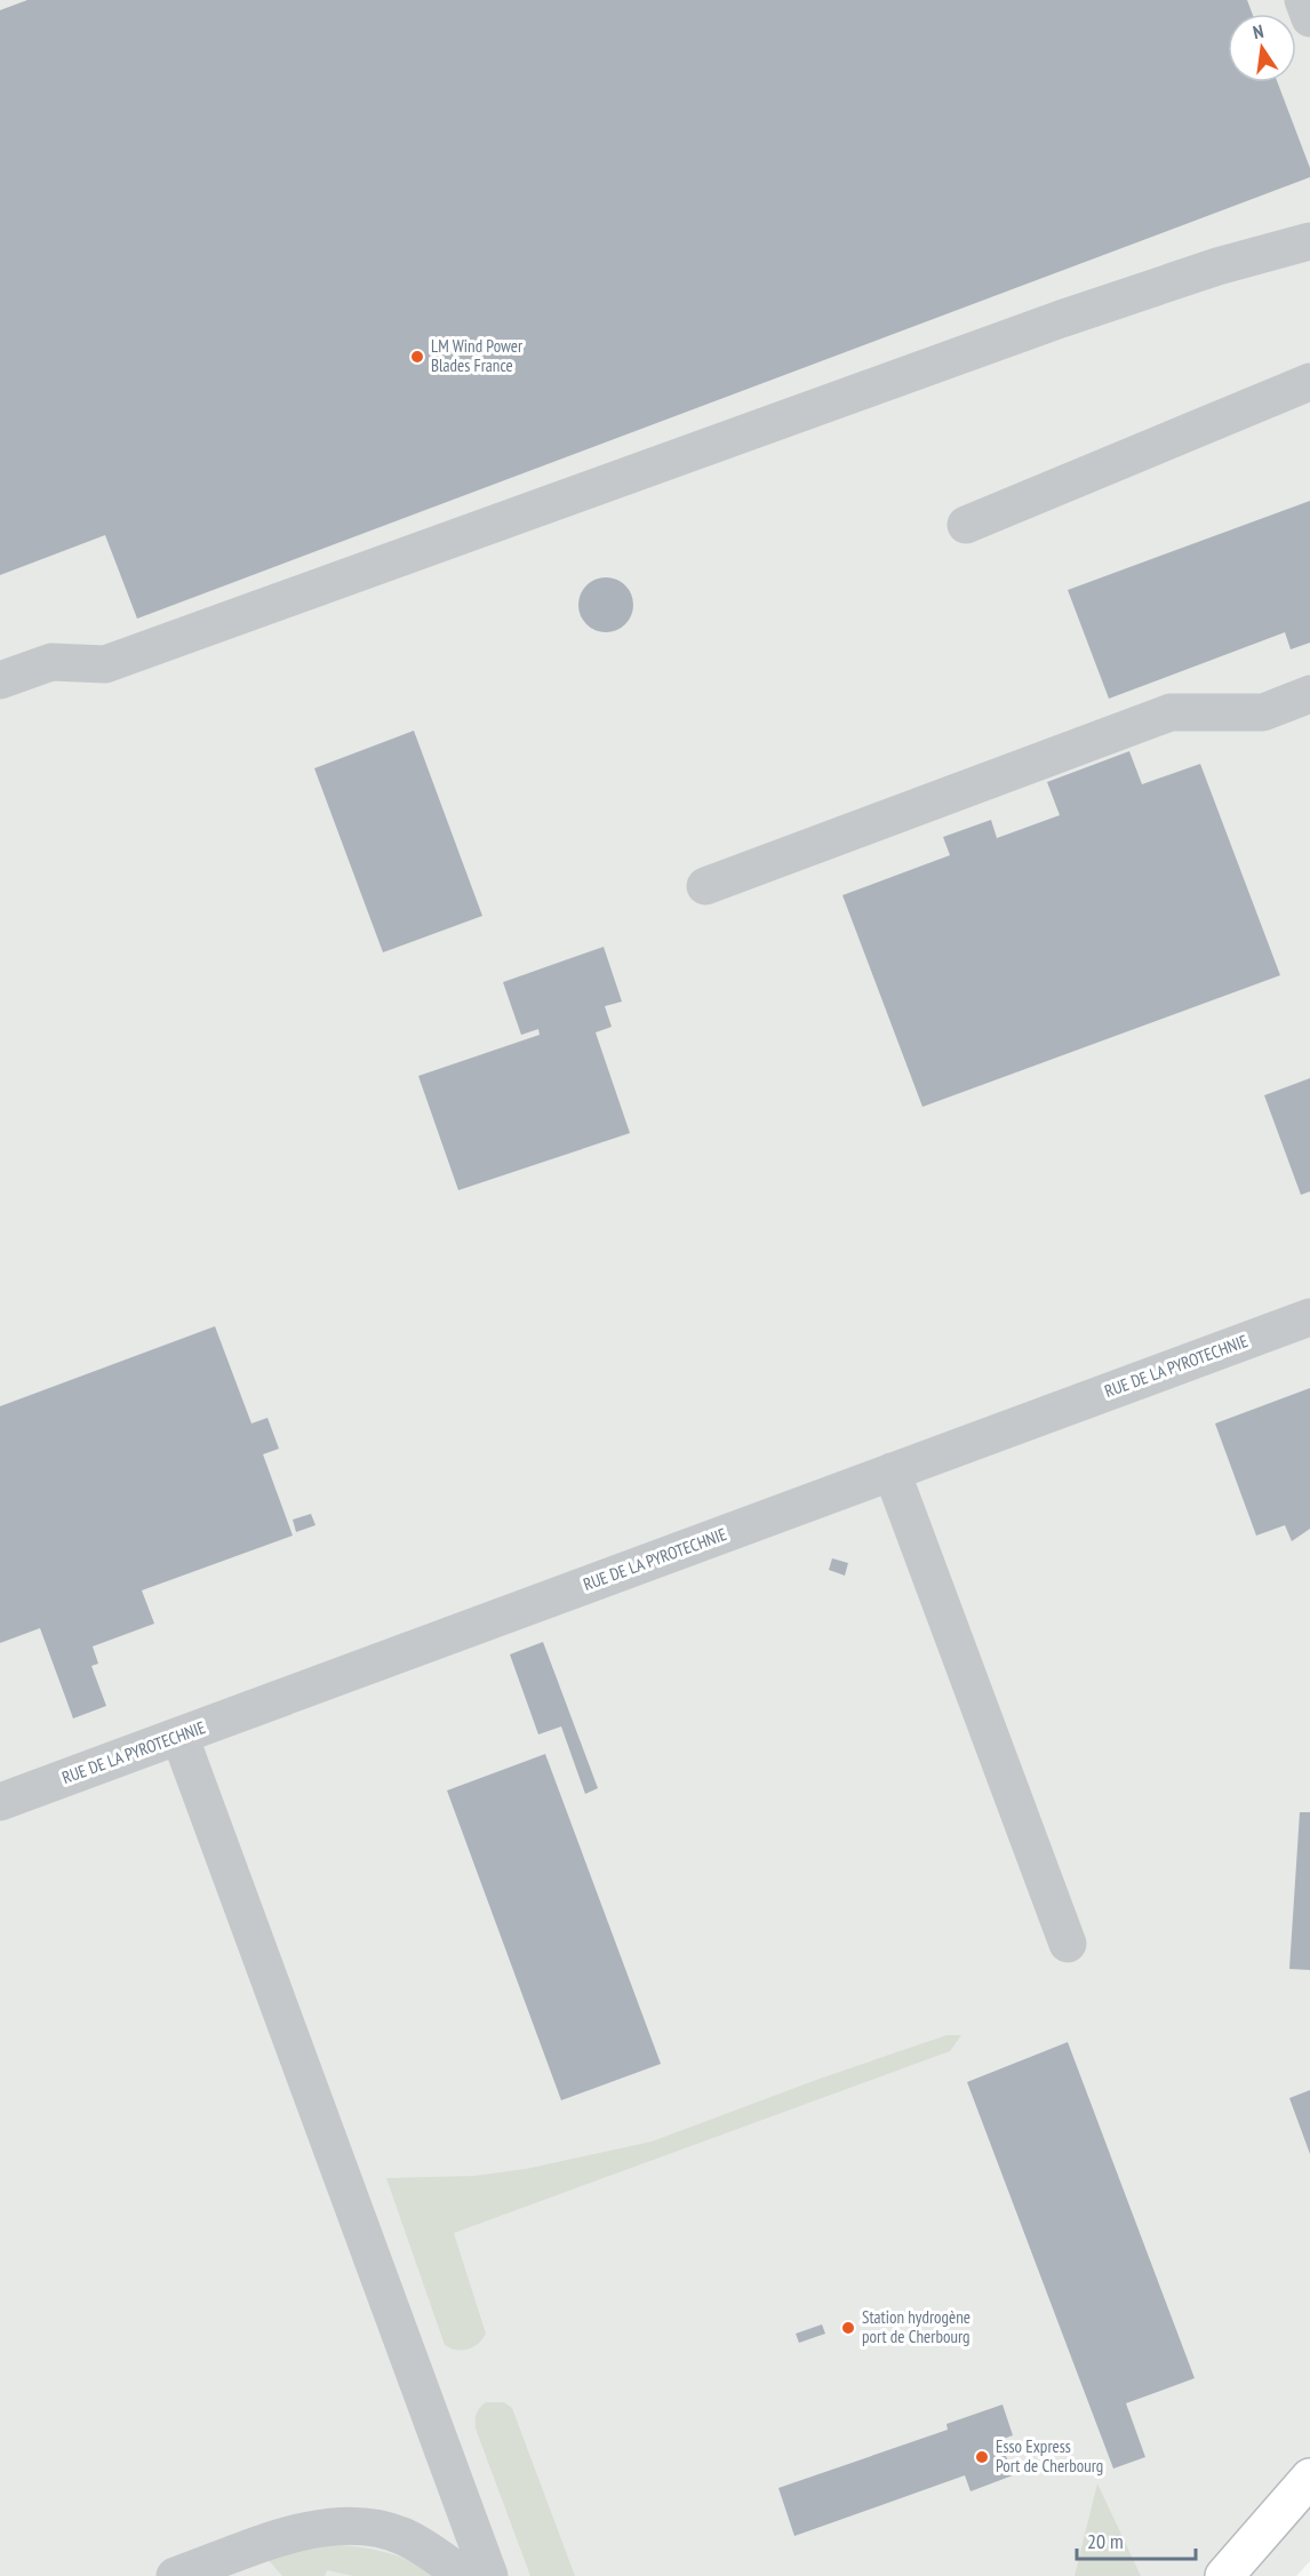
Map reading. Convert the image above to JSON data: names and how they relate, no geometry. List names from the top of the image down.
{
  "streets": {
    "street": ["RUE DE LA PYROTECHNIE"]
  },
  "places": ["LM Wind Power Blades France", "Station hydrogène port de Cherbourg", "Esso Express Port de Cherbourg"],
  "scale_bar": "20 m",
  "north": "top"
}
